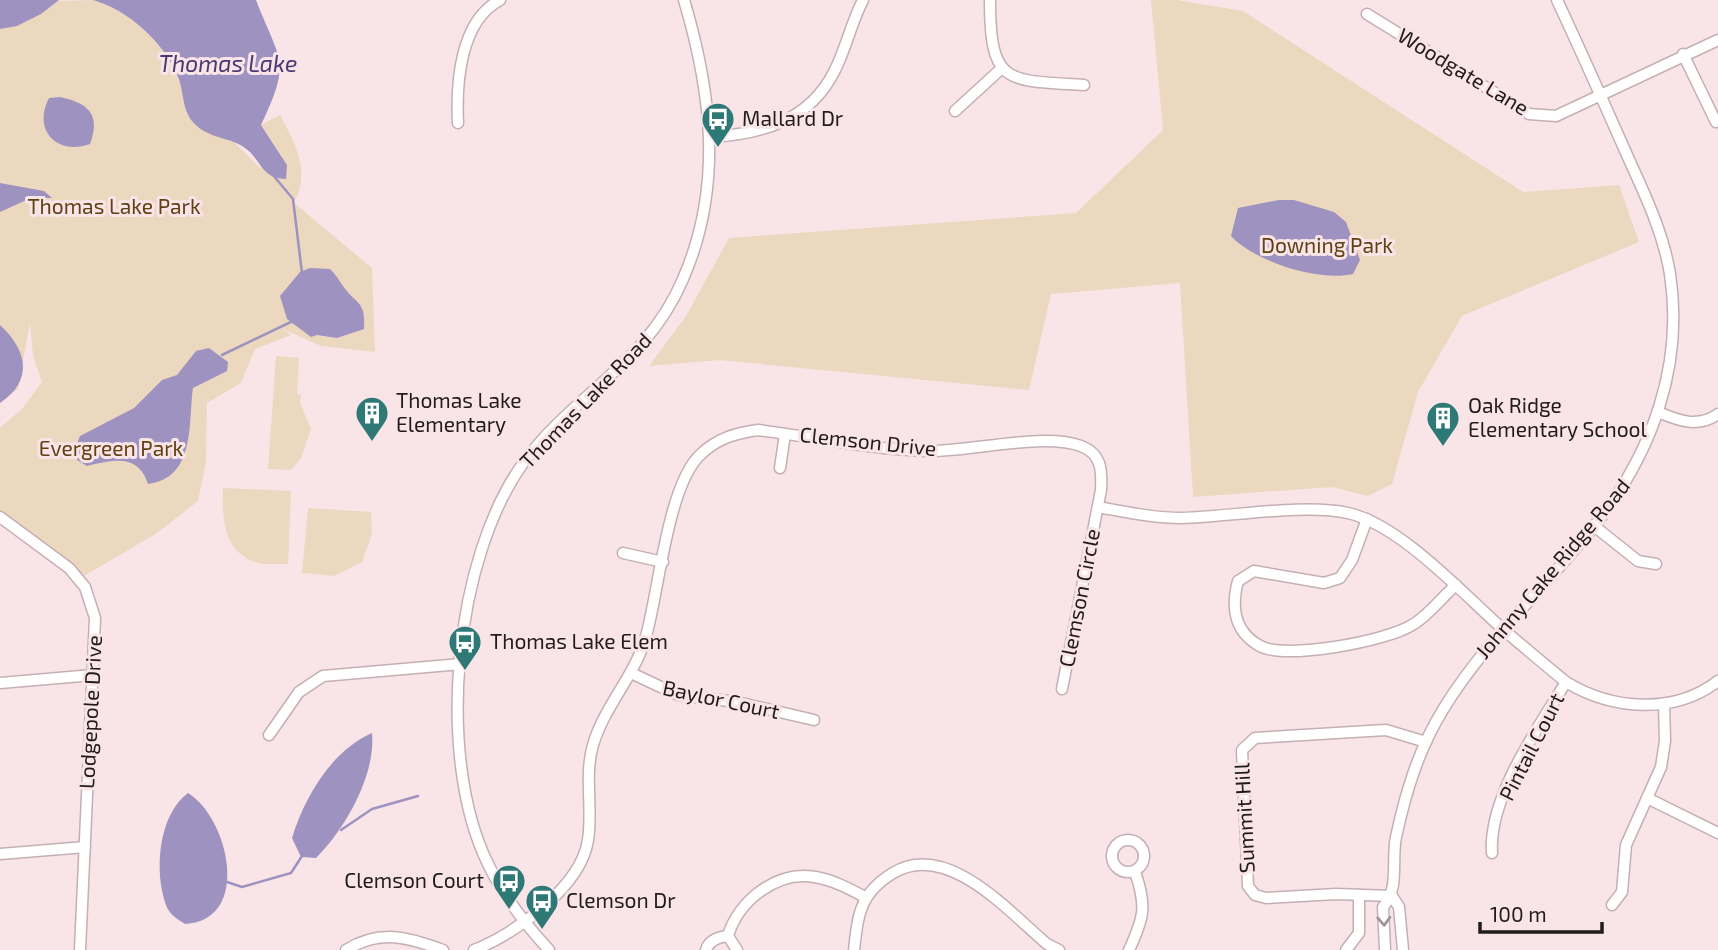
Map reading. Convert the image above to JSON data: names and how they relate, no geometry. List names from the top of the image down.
{
  "streets": {
    "street": [
      "Woodgate Lane",
      "Thomas Lake Road",
      "Clemson Drive",
      "Johnny Cake Ridge Road",
      "Clemson Circle",
      "Baylor Court",
      "Lodgepole Drive",
      "Pintail Court",
      "Summit Hill"
    ]
  },
  "crossings": [
    ["Woodgate Lane", "Johnny Cake Ridge Road"],
    ["Thomas Lake Road", "Clemson Drive"],
    ["Clemson Drive", "Clemson Circle"],
    ["Clemson Drive", "Baylor Court"],
    ["Johnny Cake Ridge Road", "Summit Hill"]
  ],
  "water": ["Thomas Lake"],
  "parks": ["Thomas Lake Park", "Downing Park", "Evergreen Park"],
  "places": {
    "bus stop": [
      "Mallard Dr",
      "Thomas Lake Elem",
      "Clemson Court",
      "Clemson Dr"
    ],
    "building": ["Thomas Lake Elementary", "Oak Ridge Elementary School"]
  },
  "scale_bar": "100 m"
}
